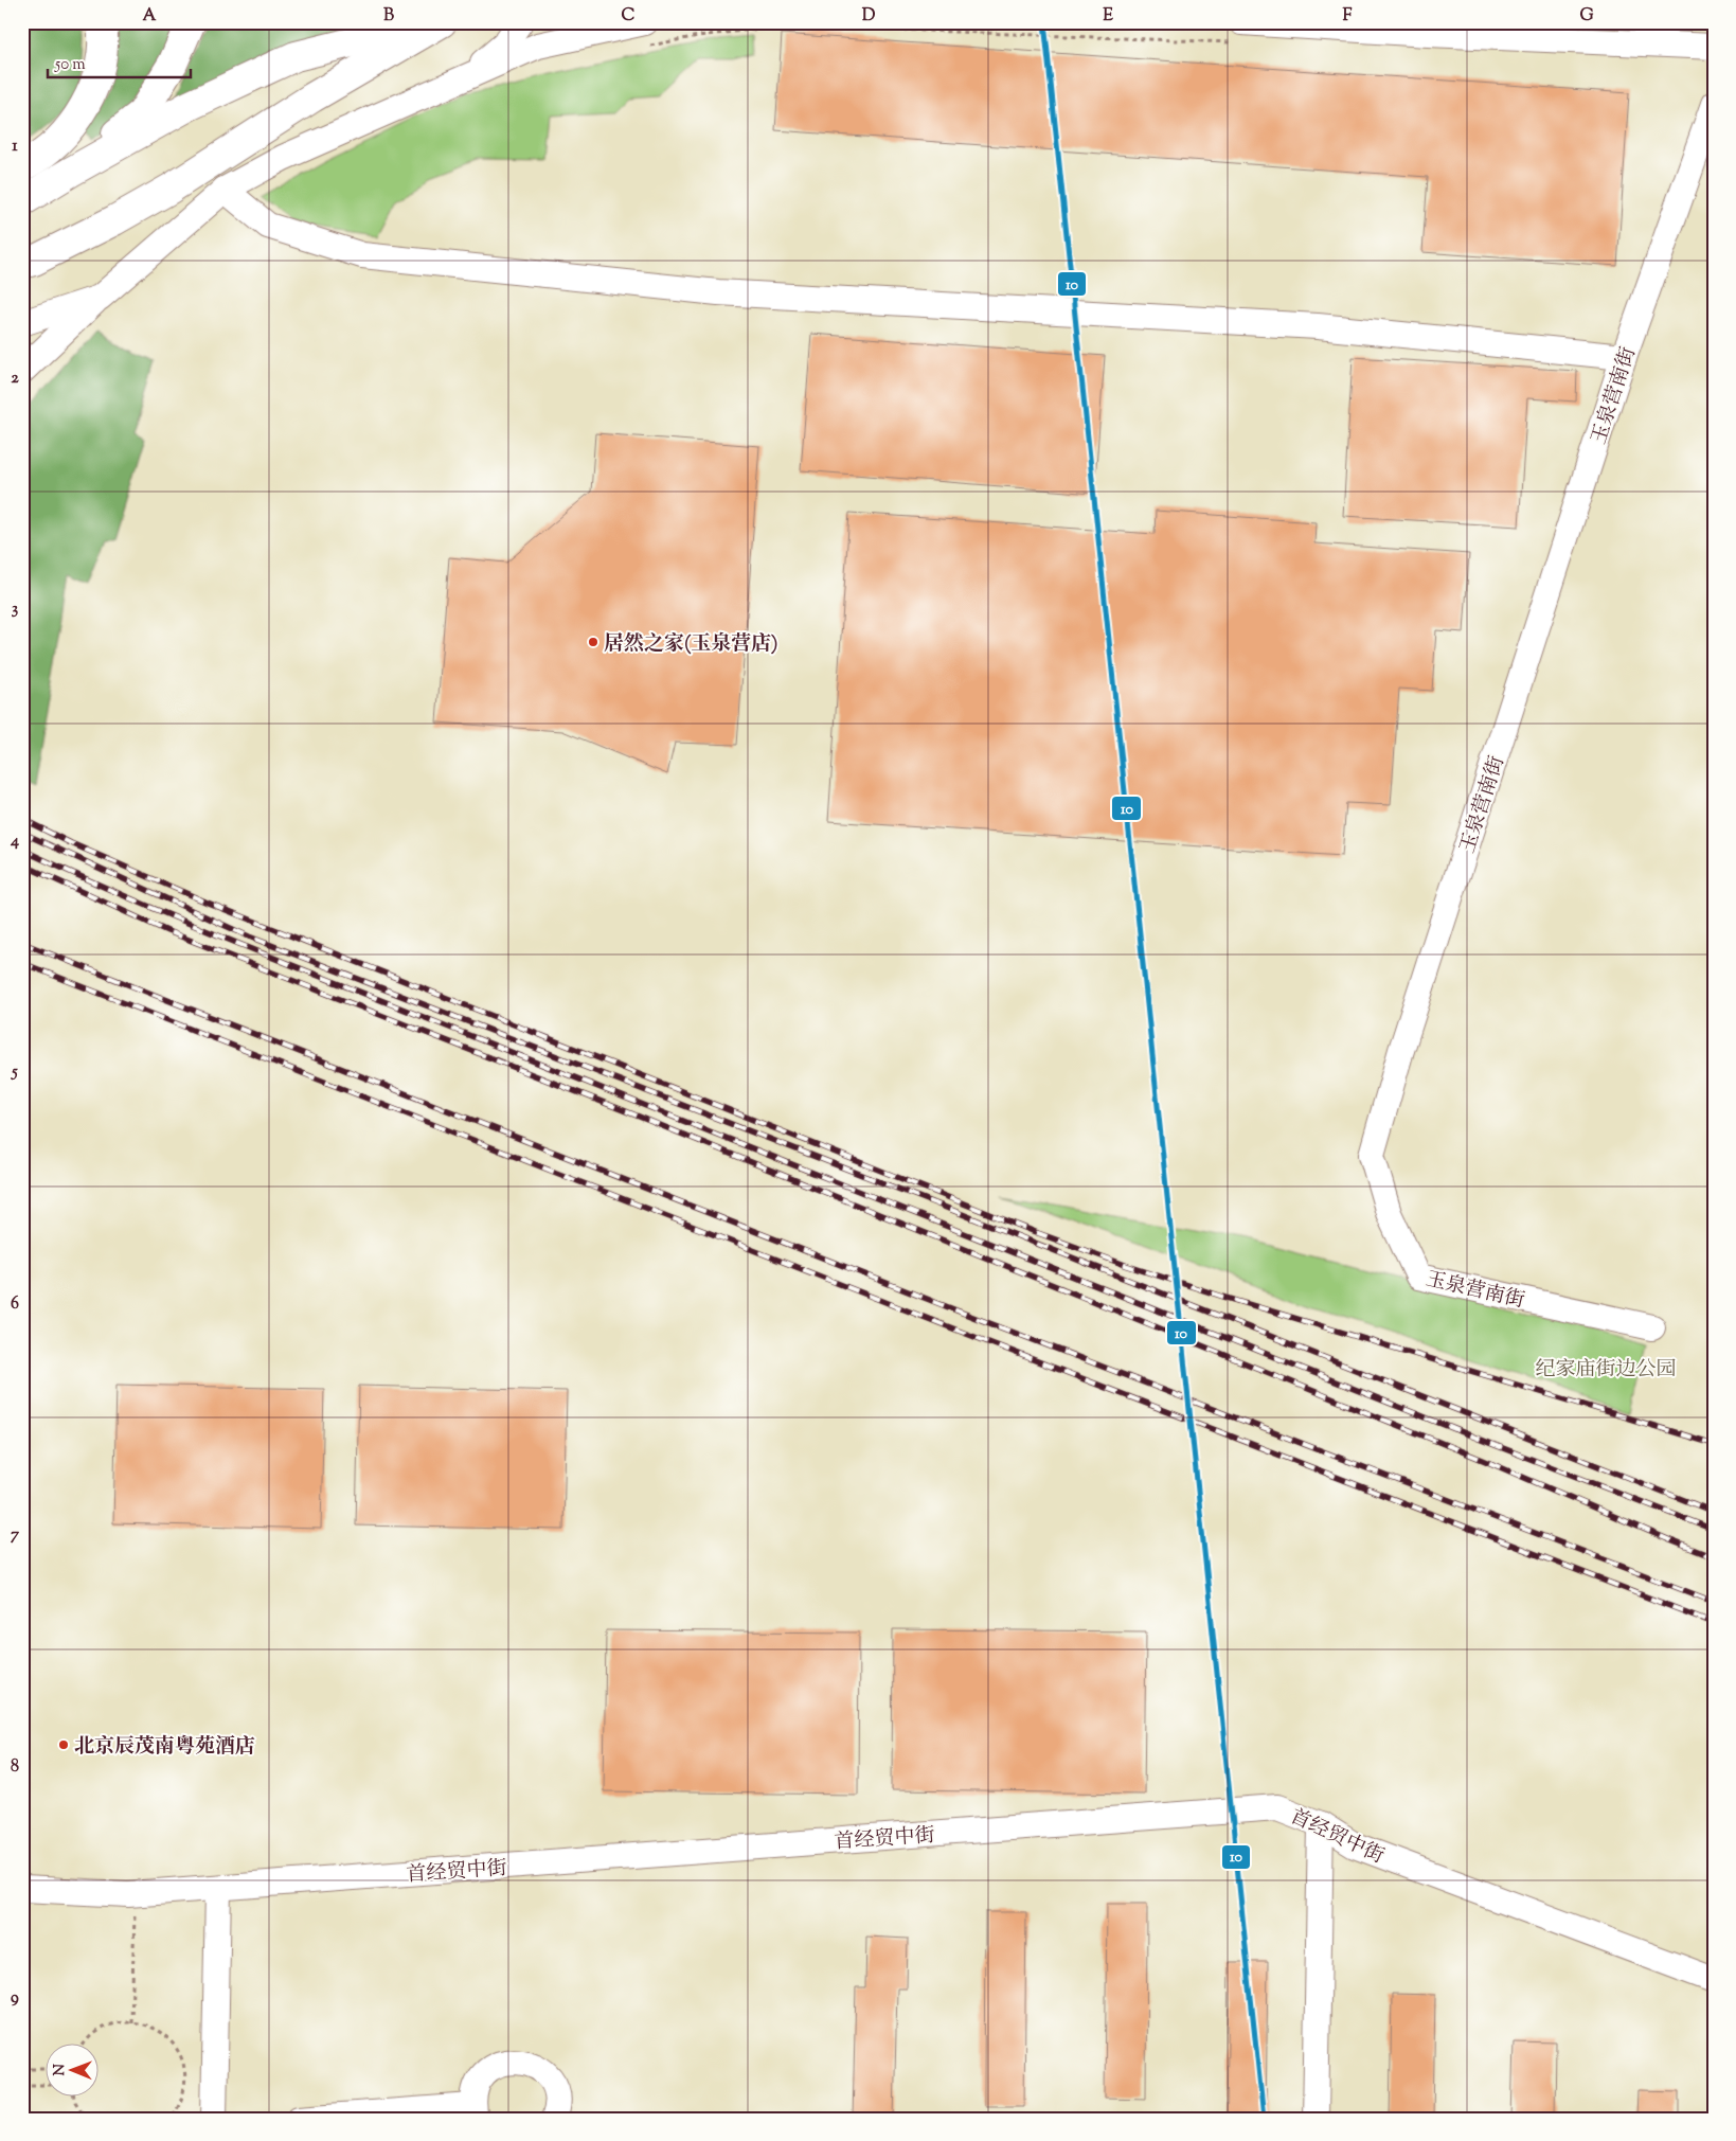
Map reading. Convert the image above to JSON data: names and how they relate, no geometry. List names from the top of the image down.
{
  "streets": {
    "street": ["玉泉营南街", "首经贸中街"]
  },
  "parks": ["纪家庙街边公园"],
  "places": ["居然之家(玉泉营店)", "北京辰茂南粤苑酒店"],
  "lines": ["transit line 10"],
  "scale_bar": "50 m",
  "north": "left",
  "grid": {
    "columns": [
      "A",
      "B",
      "C",
      "D",
      "E",
      "F",
      "G"
    ],
    "rows": [
      "1",
      "2",
      "3",
      "4",
      "5",
      "6",
      "7",
      "8",
      "9"
    ]
  }
}
